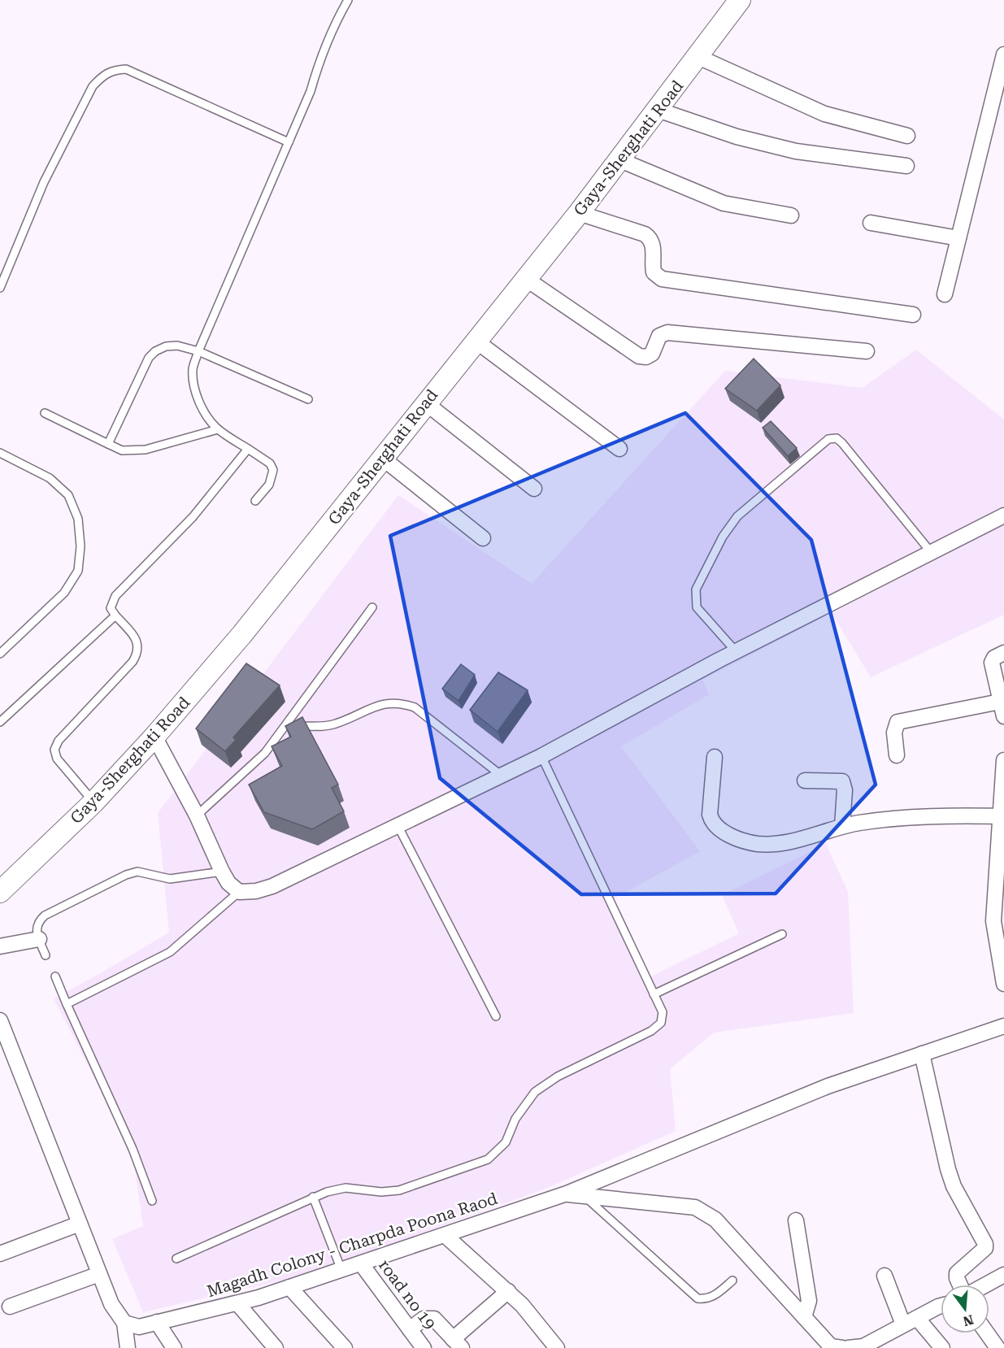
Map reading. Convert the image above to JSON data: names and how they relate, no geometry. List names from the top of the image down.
{
  "streets": {
    "main road": ["Gaya-Sherghati Road"],
    "street": ["Magadh Colony - Charpda Poona Raod", "road no 19"]
  },
  "crossings": [
    ["Magadh Colony - Charpda Poona Raod", "road no 19"]
  ],
  "north": "bottom"
}
